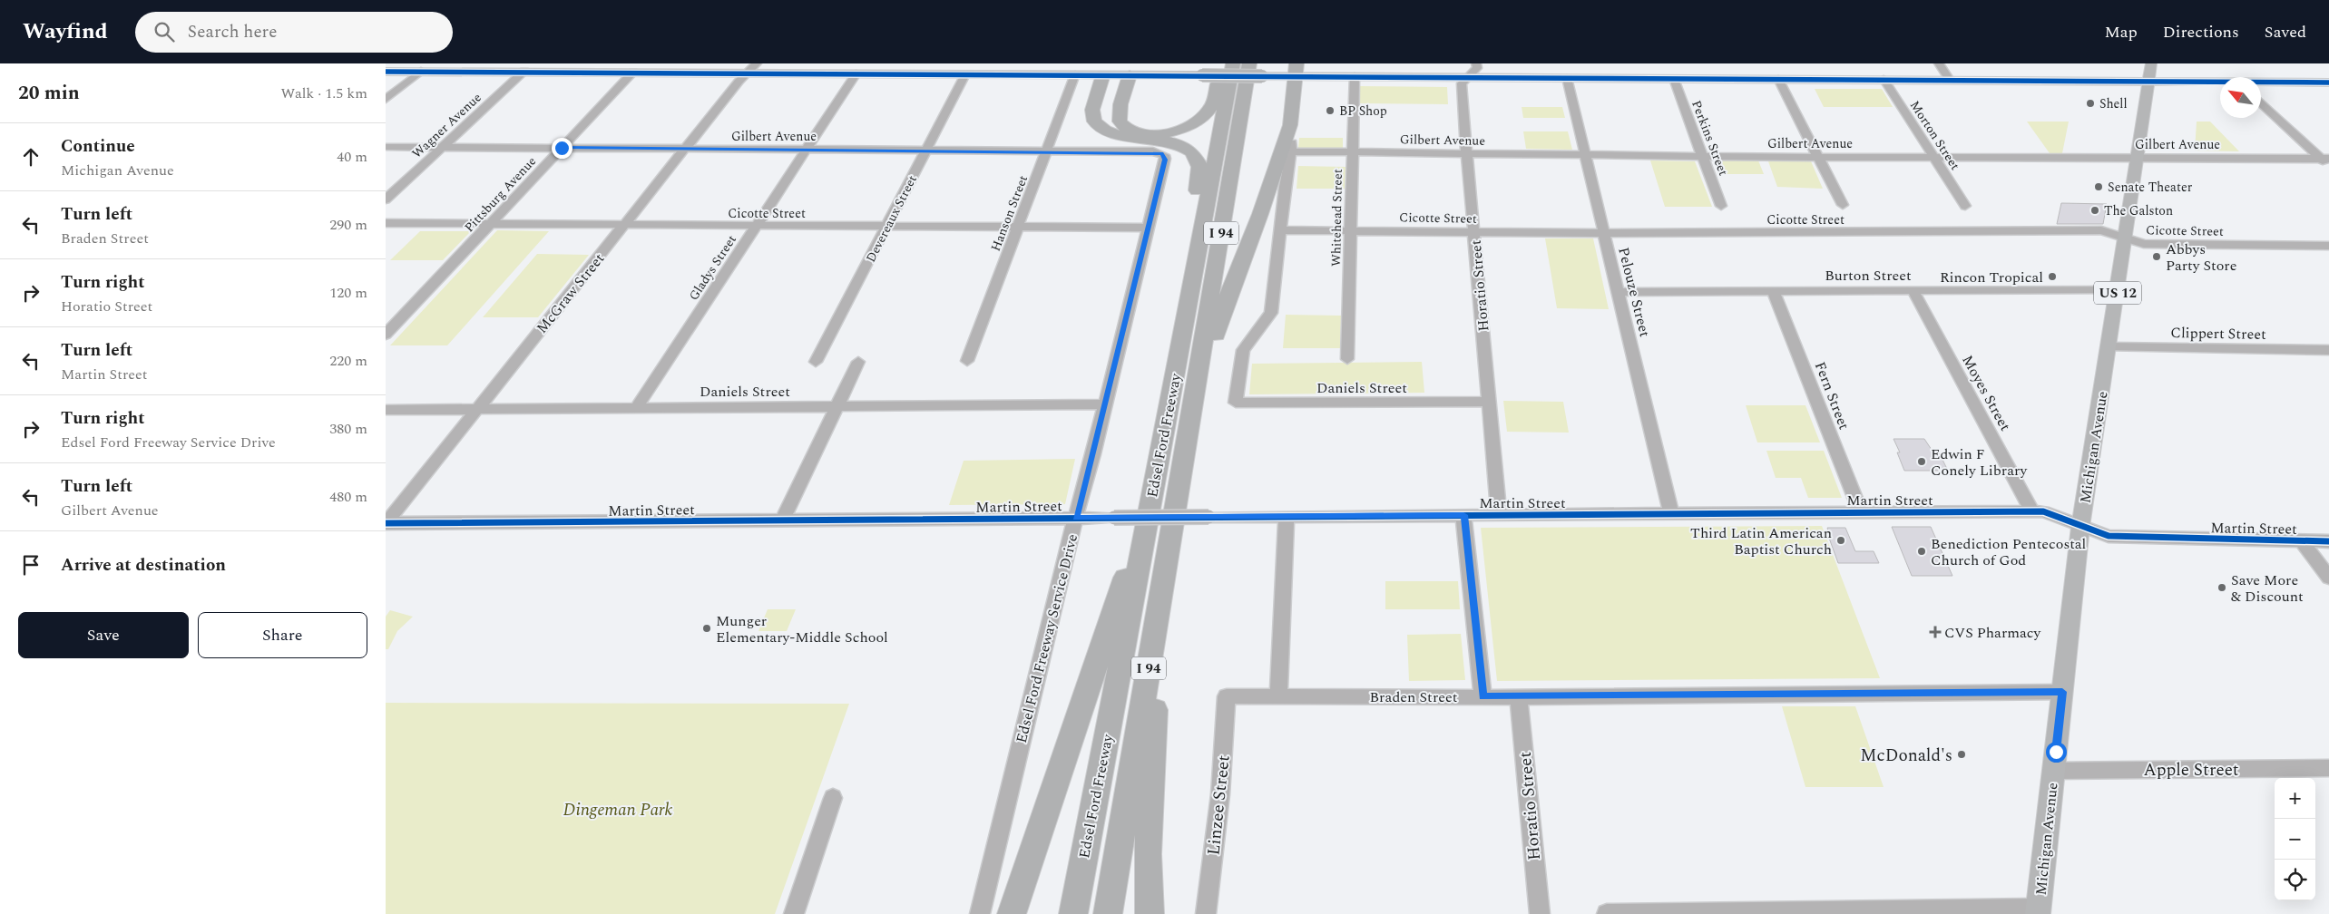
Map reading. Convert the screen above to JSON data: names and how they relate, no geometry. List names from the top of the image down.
{
  "streets": {
    "highway": ["I 94", "Edsel Ford Freeway"],
    "main road": ["US 12", "Michigan Avenue"],
    "street": [
      "Wagner Avenue",
      "Morton Street",
      "Gilbert Avenue",
      "Perkins Street",
      "Pittsburg Avenue",
      "Cicotte Street",
      "Hanson Street",
      "Whitehead Street",
      "Devereaux Street",
      "Gladys Street",
      "Burton Street",
      "Horatio Street",
      "Pelouze Street",
      "McGraw Street",
      "Clippert Street",
      "Daniels Street",
      "Moyes Street",
      "Fern Street",
      "Martin Street",
      "Edsel Ford Freeway Service Drive",
      "Braden Street",
      "Apple Street",
      "Linzee Street"
    ]
  },
  "crossings": [
    ["Wagner Avenue", "Gilbert Avenue"],
    ["Morton Street", "Gilbert Avenue"],
    ["Gilbert Avenue", "Perkins Street"],
    ["Gilbert Avenue", "Pittsburg Avenue"],
    ["Gilbert Avenue", "Hanson Street"],
    ["Gilbert Avenue", "Whitehead Street"],
    ["Gilbert Avenue", "Devereaux Street"],
    ["Gilbert Avenue", "Gladys Street"],
    ["Gilbert Avenue", "Horatio Street"],
    ["Gilbert Avenue", "Pelouze Street"],
    ["Gilbert Avenue", "McGraw Street"],
    ["Gilbert Avenue", "Michigan Avenue"],
    ["Gilbert Avenue", "Edsel Ford Freeway Service Drive"],
    ["Pittsburg Avenue", "Cicotte Street"],
    ["Cicotte Street", "Hanson Street"],
    ["Cicotte Street", "Whitehead Street"],
    ["Cicotte Street", "Devereaux Street"],
    ["Cicotte Street", "Gladys Street"],
    ["Cicotte Street", "Horatio Street"],
    ["Cicotte Street", "Pelouze Street"],
    ["Cicotte Street", "McGraw Street"],
    ["Cicotte Street", "Daniels Street"],
    ["Cicotte Street", "Michigan Avenue"],
    ["Cicotte Street", "Edsel Ford Freeway Service Drive"],
    ["Gladys Street", "Daniels Street"],
    ["Burton Street", "Pelouze Street"],
    ["Burton Street", "Moyes Street"],
    ["Burton Street", "Fern Street"],
    ["Burton Street", "Michigan Avenue"],
    ["Horatio Street", "Daniels Street"],
    ["Horatio Street", "Martin Street"],
    ["Horatio Street", "Braden Street"],
    ["Pelouze Street", "Martin Street"],
    ["McGraw Street", "Daniels Street"],
    ["McGraw Street", "Martin Street"],
    ["Clippert Street", "Michigan Avenue"],
    ["Daniels Street", "Edsel Ford Freeway Service Drive"],
    ["Moyes Street", "Martin Street"],
    ["Fern Street", "Martin Street"],
    ["Michigan Avenue", "Martin Street"],
    ["Michigan Avenue", "Braden Street"],
    ["Michigan Avenue", "Apple Street"],
    ["Martin Street", "Edsel Ford Freeway Service Drive"],
    ["Braden Street", "Linzee Street"]
  ],
  "parks": ["Dingeman Park"],
  "places": {
    "other": [
      "Shell",
      "BP Shop",
      "Senate Theater",
      "The Galston",
      "Abbys Party Store",
      "Rincon Tropical",
      "Edwin F Conely Library",
      "Third Latin American Baptist Church",
      "Benediction Pentecostal Church of God",
      "Save More & Discount",
      "Munger Elementary-Middle School",
      "McDonald's"
    ],
    "health": ["CVS Pharmacy"]
  },
  "north": "top left",
  "page": {
    "header": "Wayfind",
    "search": "Search here",
    "nav": ["Map", "Directions", "Saved"],
    "heading": ["20 min", "Walk · 1.5 km"],
    "list": [
      ["Continue", "Michigan Avenue", "40 m"],
      ["Turn left", "Braden Street", "290 m"],
      ["Turn right", "Horatio Street", "120 m"],
      ["Turn left", "Martin Street", "220 m"],
      ["Turn right", "Edsel Ford Freeway Service Drive", "380 m"],
      ["Turn left", "Gilbert Avenue", "480 m"],
      "Arrive at destination"
    ],
    "buttons": ["Save", "Share"],
    "map_buttons": ["+", "−"]
  }
}
